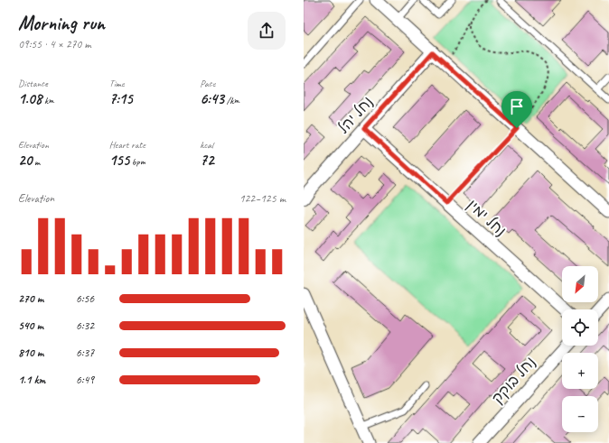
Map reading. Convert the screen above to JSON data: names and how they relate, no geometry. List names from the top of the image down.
{
  "streets": {
    "street": ["נחל יהל", "נחל ימין", "נחל בוקק"]
  },
  "crossings": [
    ["נחל יהל", "נחל ימין"]
  ],
  "north": "bottom left",
  "page": {
    "heading": ["Morning run", "09:55 · 4 × 270 m"],
    "stats": [
      ["Distance", "1.08 km"],
      ["Time", "7:15"],
      ["Pace", "6:43 /km"],
      ["Elevation", "20 m"],
      ["Heart rate", "155 bpm"],
      ["kcal", "72"]
    ],
    "chart": ["Elevation", "122–125 m"],
    "map_buttons": ["+", "−"],
    "list": [
      {
        "name": "270 m",
        "note": "6:56"
      },
      {
        "name": "540 m",
        "note": "6:32"
      },
      {
        "name": "810 m",
        "note": "6:37"
      },
      {
        "name": "1.1 km",
        "note": "6:49"
      }
    ]
  }
}
